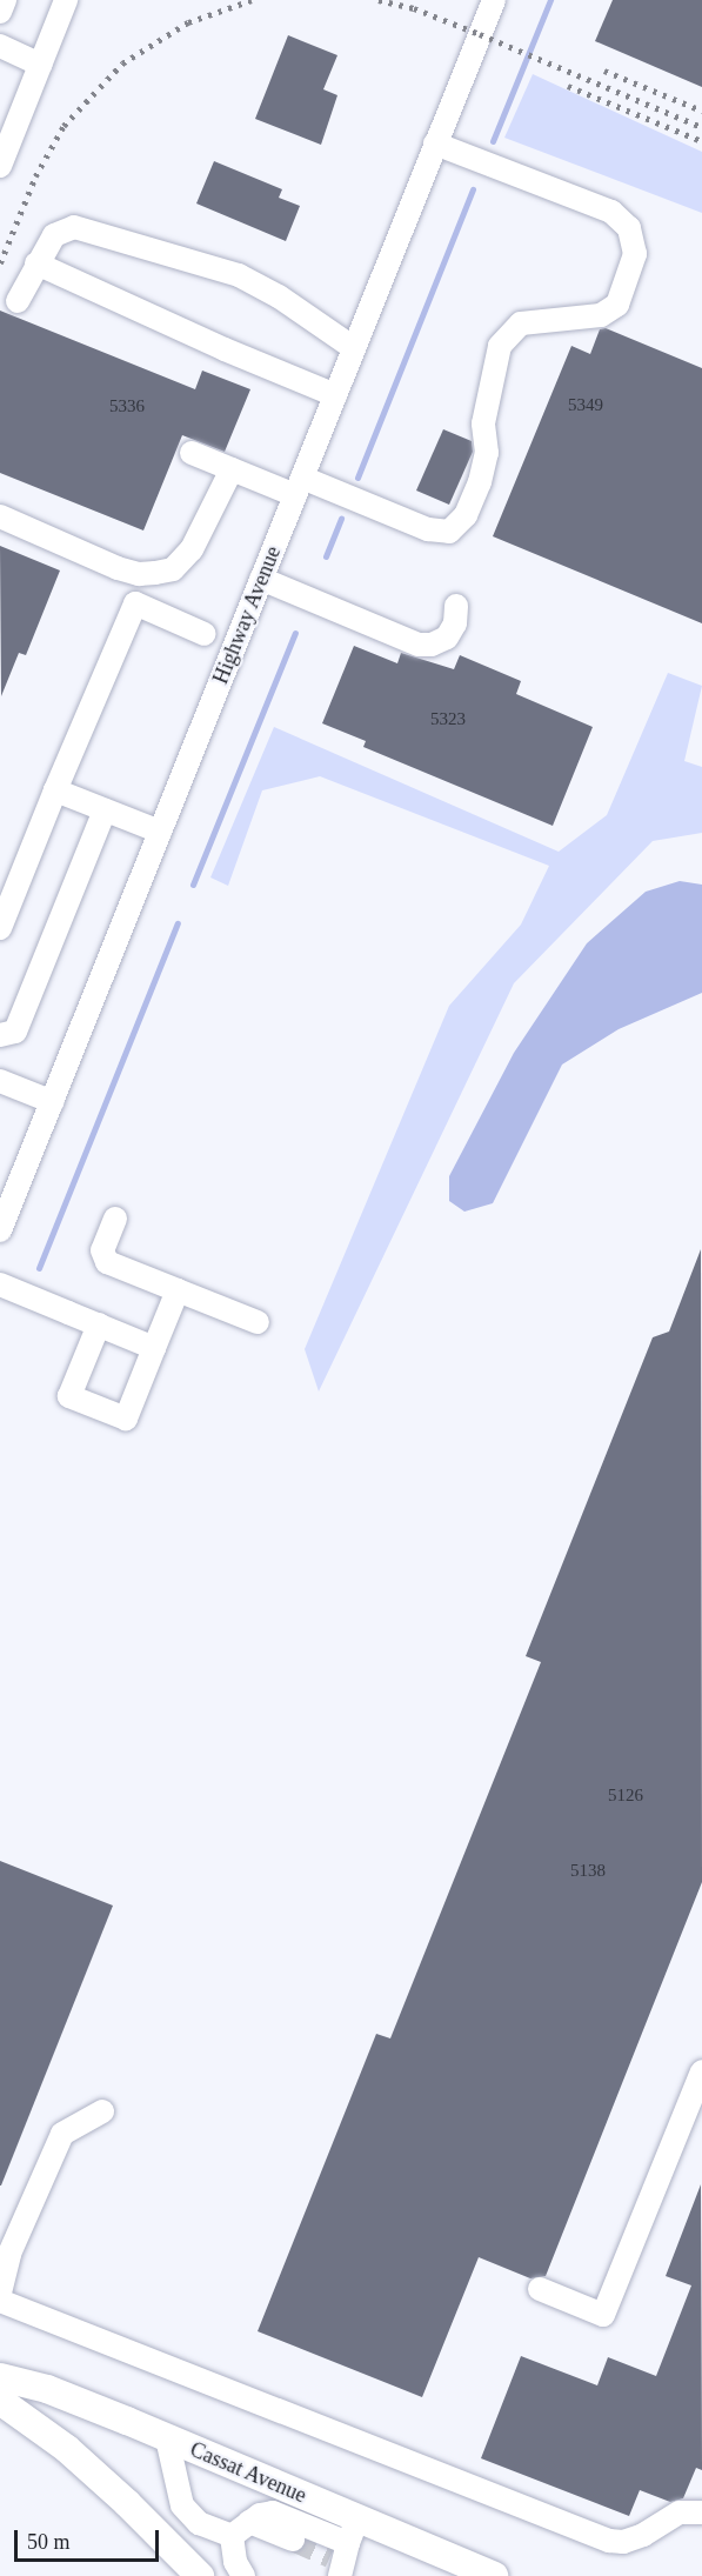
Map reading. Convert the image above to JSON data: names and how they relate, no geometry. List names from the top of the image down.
{
  "streets": {
    "main road": ["Cassat Avenue"],
    "street": ["Highway Avenue"]
  },
  "house_numbers": [
    "5349",
    "5336",
    "5323",
    "5126",
    "5138"
  ],
  "scale_bar": "50 m"
}
